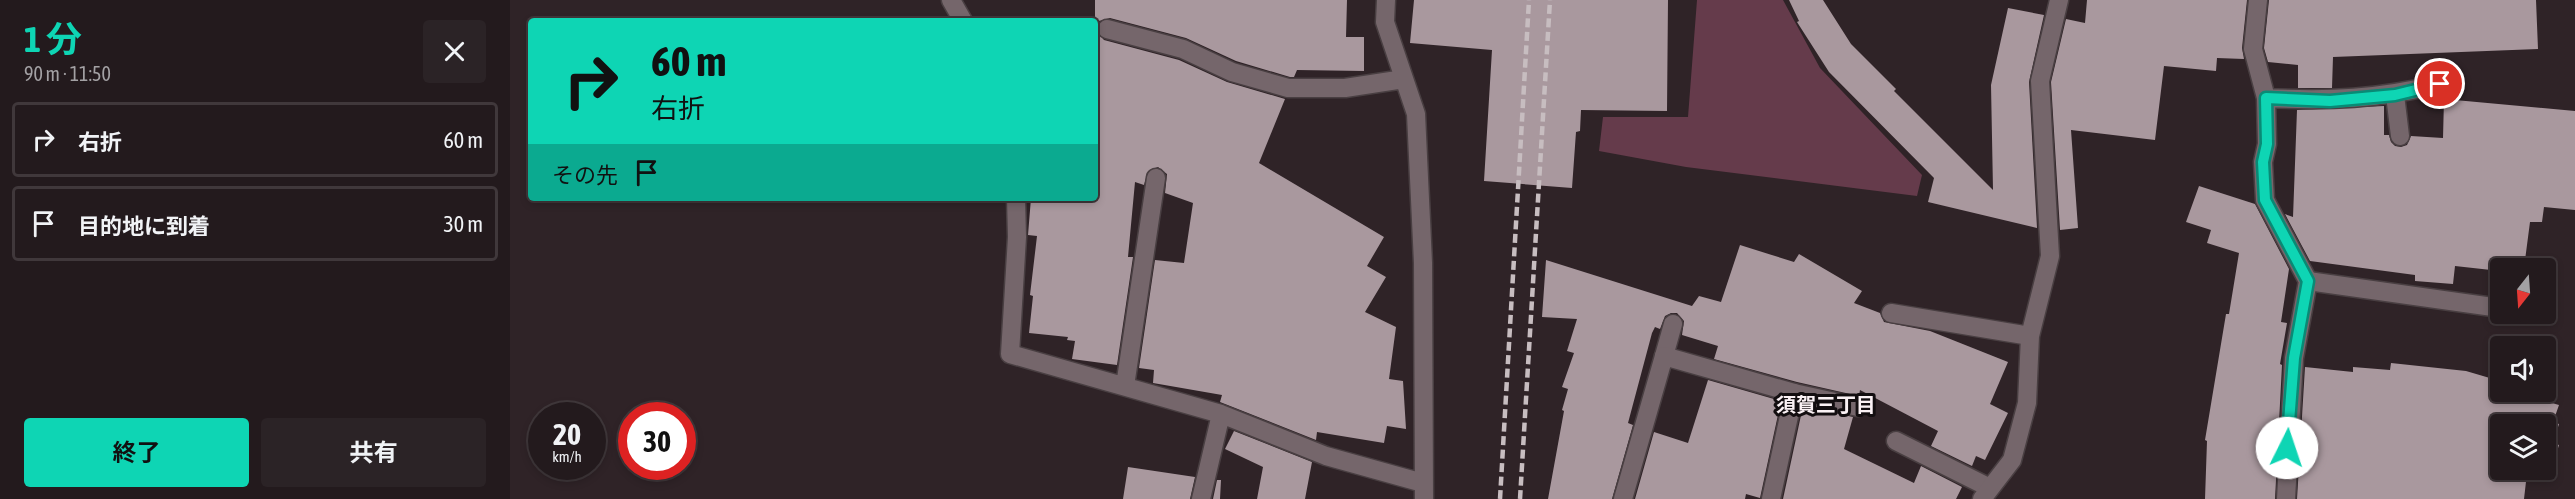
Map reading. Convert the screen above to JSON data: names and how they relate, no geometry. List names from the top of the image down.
{
  "districts": ["須賀三丁目"],
  "north": "bottom",
  "page": {
    "heading": ["1 分", "90 m · 11:50"],
    "turn": ["60 m", "右折"],
    "list": [
      {
        "name": "右折",
        "value": "60 m"
      },
      {
        "name": "目的地に到着",
        "value": "30 m"
      }
    ],
    "then": "その先",
    "speed": "20 km/h",
    "limit": "30",
    "buttons": ["終了", "共有"]
  }
}
